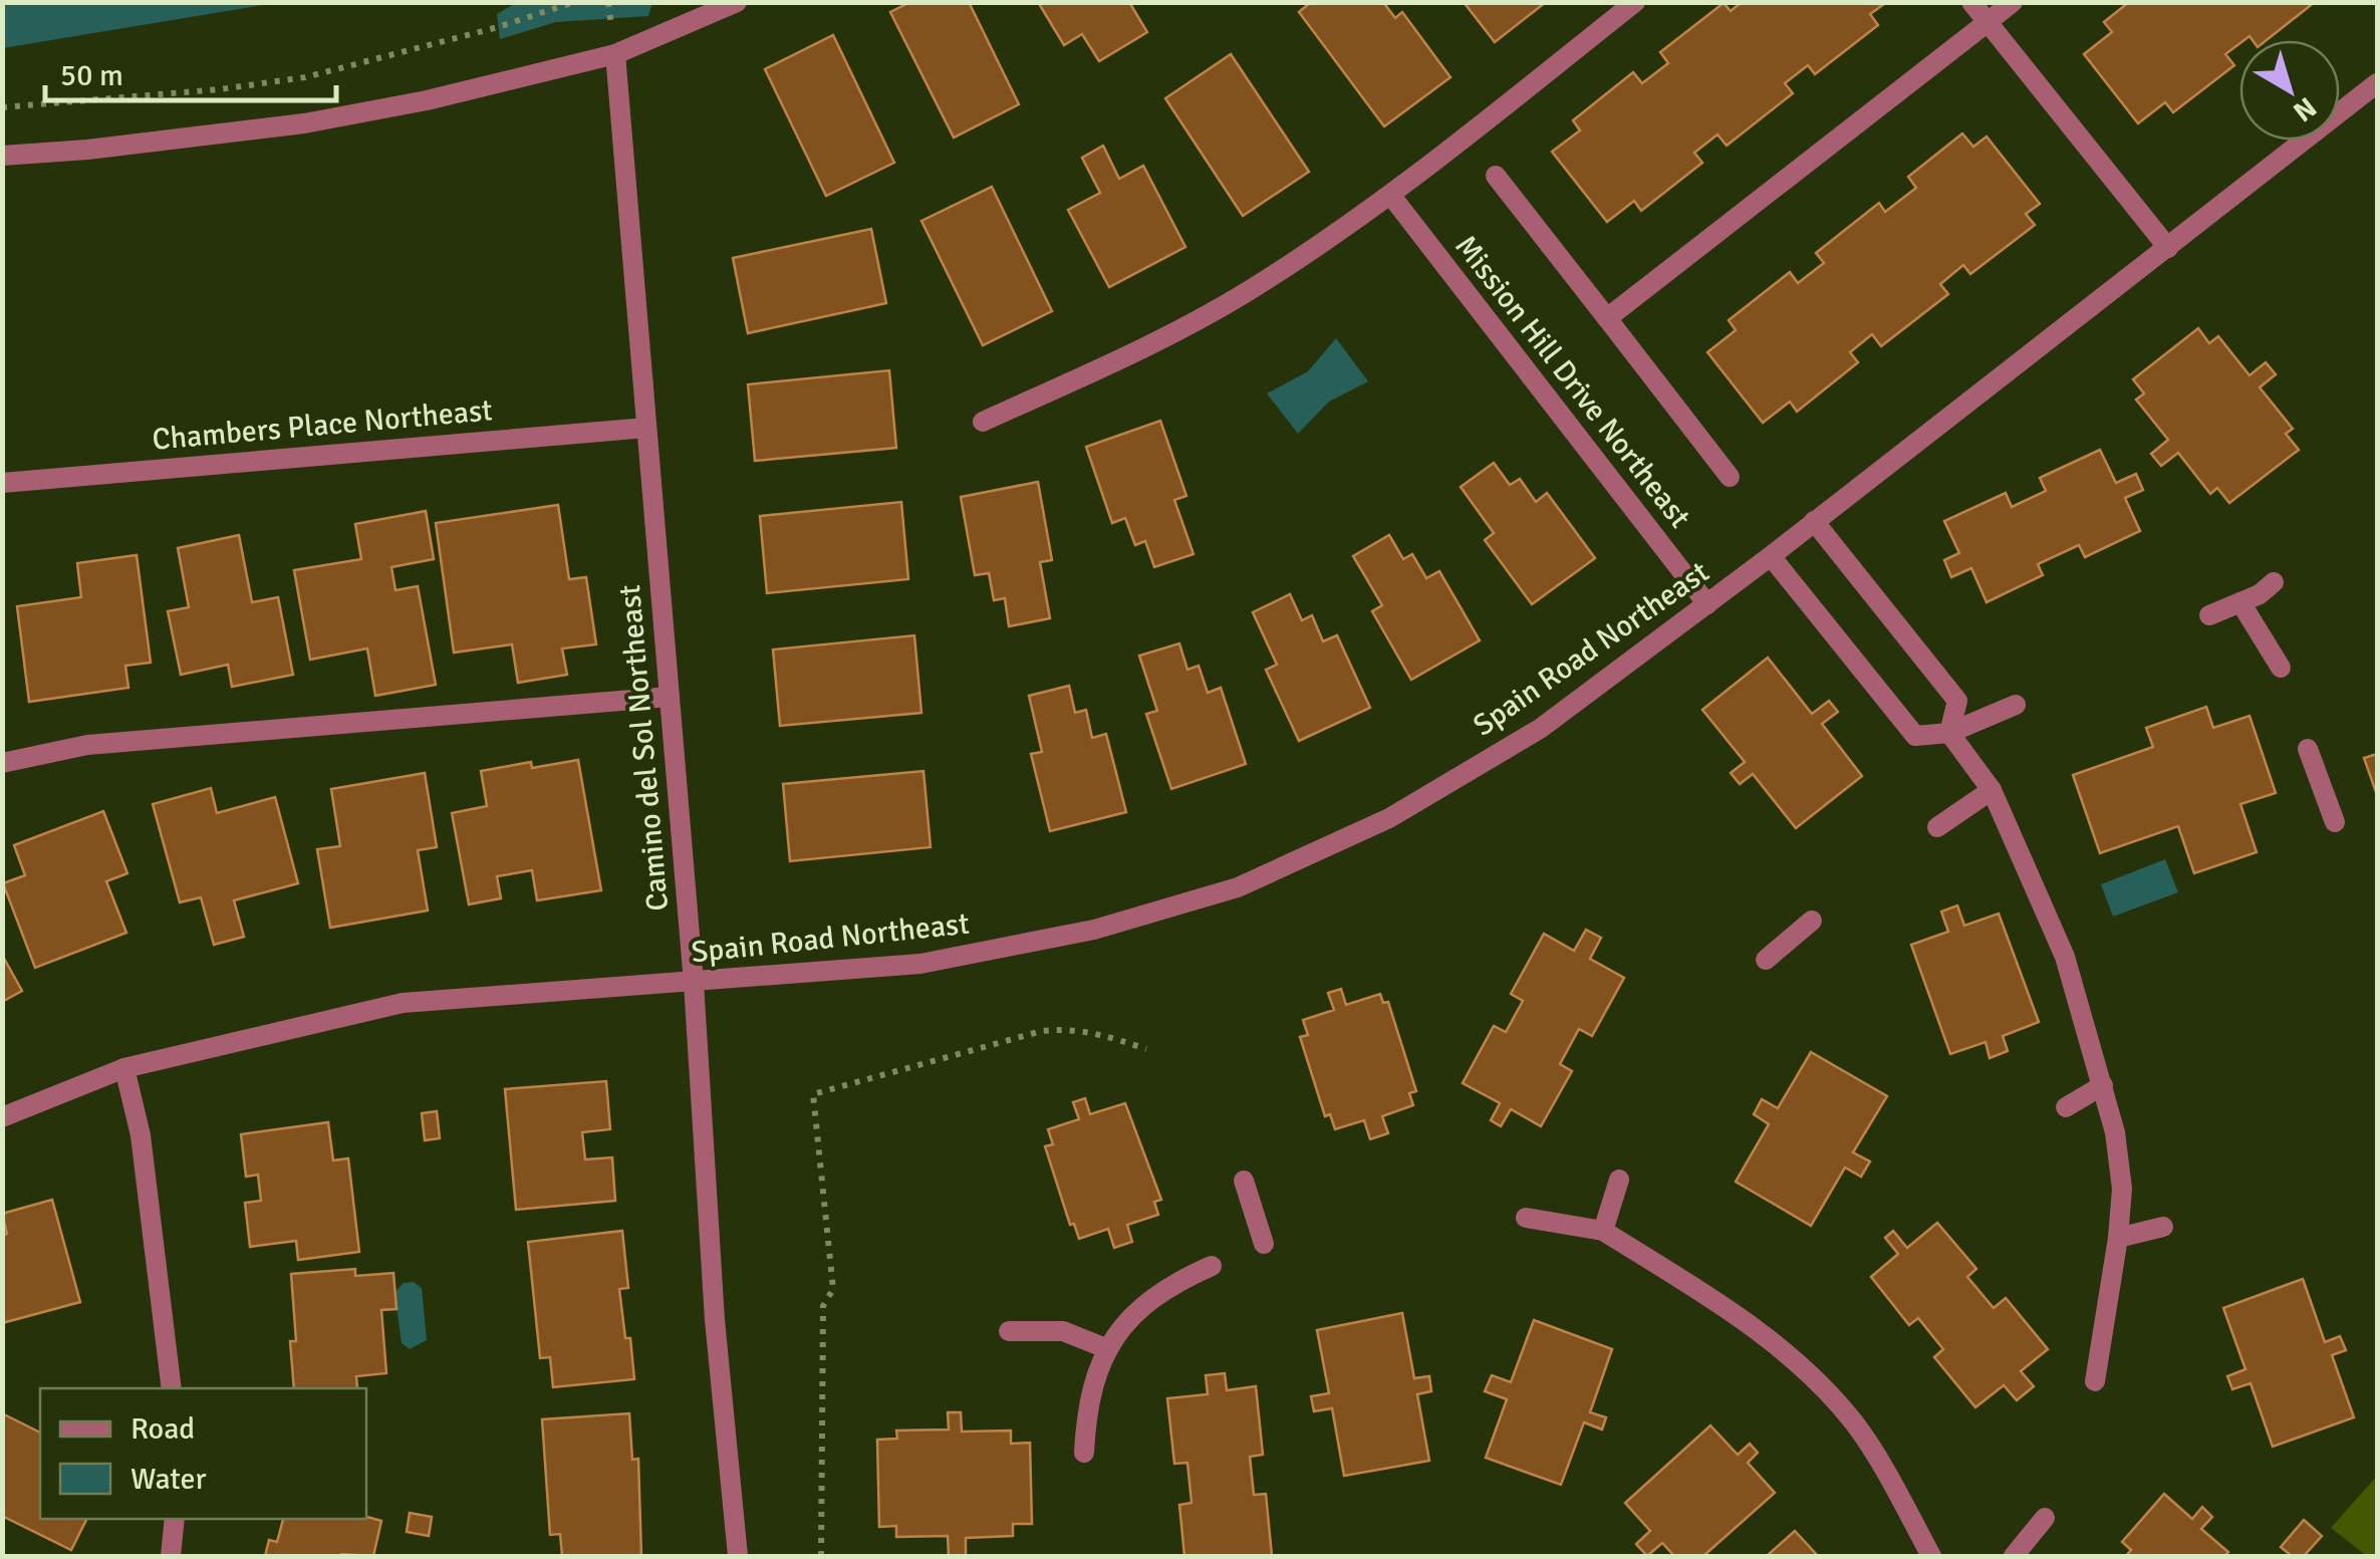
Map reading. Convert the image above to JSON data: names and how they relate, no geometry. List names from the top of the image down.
{
  "streets": {
    "street": [
      "Mission Hill Drive Northeast",
      "Chambers Place Northeast",
      "Spain Road Northeast",
      "Camino del Sol Northeast"
    ]
  },
  "crossings": [
    ["Mission Hill Drive Northeast", "Spain Road Northeast"],
    ["Chambers Place Northeast", "Camino del Sol Northeast"],
    ["Spain Road Northeast", "Camino del Sol Northeast"]
  ],
  "legend": ["Road", "Water"],
  "scale_bar": "50 m",
  "north": "bottom right"
}
